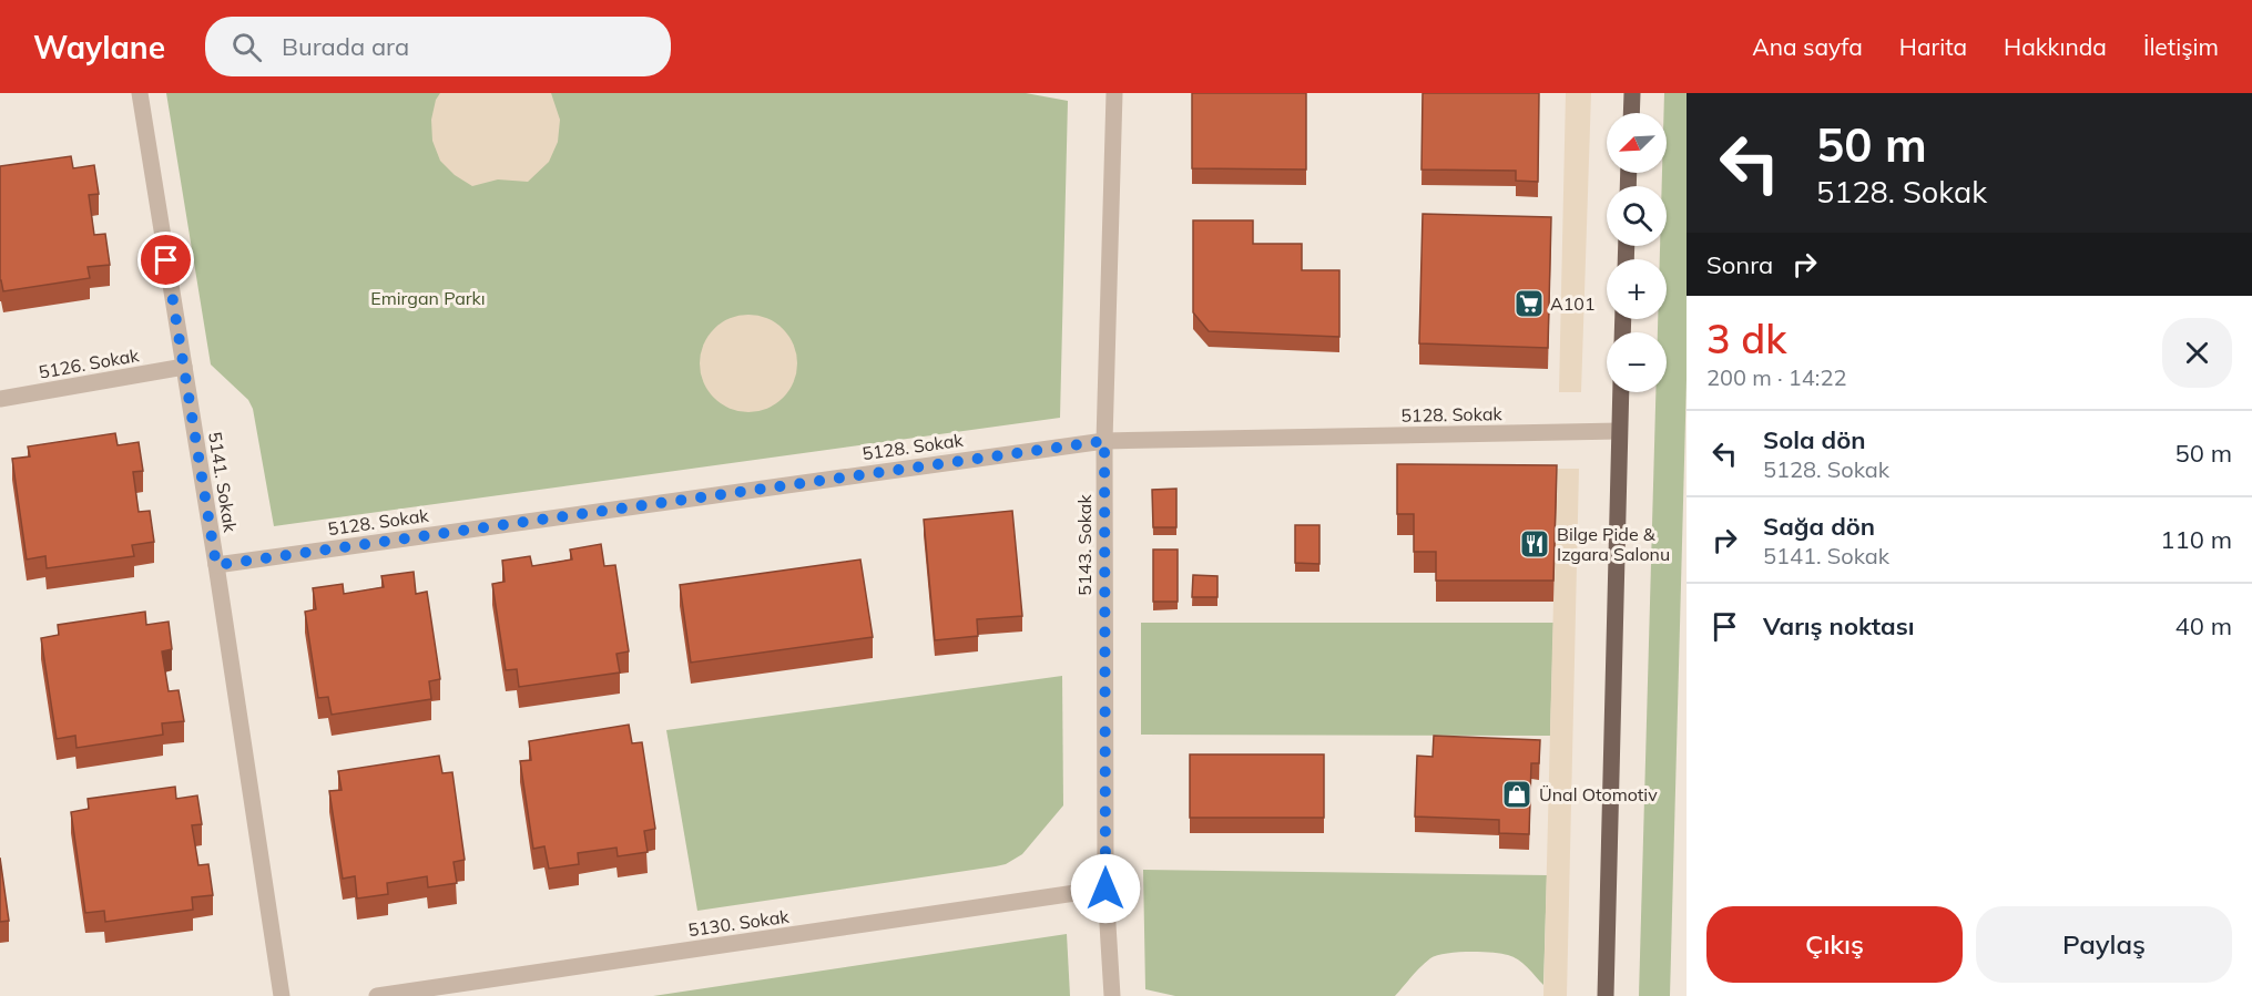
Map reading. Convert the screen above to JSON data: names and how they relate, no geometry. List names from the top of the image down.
{
  "streets": {
    "street": [
      "5126. Sokak",
      "5128. Sokak",
      "5141. Sokak",
      "5143. Sokak",
      "5130. Sokak"
    ]
  },
  "crossings": [
    ["5126. Sokak", "5141. Sokak"],
    ["5128. Sokak", "5141. Sokak"],
    ["5128. Sokak", "5143. Sokak"],
    ["5143. Sokak", "5130. Sokak"]
  ],
  "parks": ["Emirgan Parkı"],
  "places": {
    "supermarket": ["A101"],
    "restaurant": ["Bilge Pide & Izgara Salonu"],
    "shop": ["Ünal Otomotiv"]
  },
  "north": "bottom left",
  "page": {
    "header": "Waylane",
    "search": "Burada ara",
    "nav": [
      "Ana sayfa",
      "Harita",
      "Hakkında",
      "İletişim"
    ],
    "turn": ["50 m", "5128. Sokak"],
    "map_buttons": ["+", "−"],
    "then": "Sonra",
    "heading": ["3 dk", "200 m · 14:22"],
    "list": [
      {
        "name": "Sola dön",
        "note": "5128. Sokak",
        "value": "50 m"
      },
      {
        "name": "Sağa dön",
        "note": "5141. Sokak",
        "value": "110 m"
      },
      {
        "name": "Varış noktası",
        "value": "40 m"
      }
    ],
    "buttons": ["Çıkış", "Paylaş"]
  }
}
